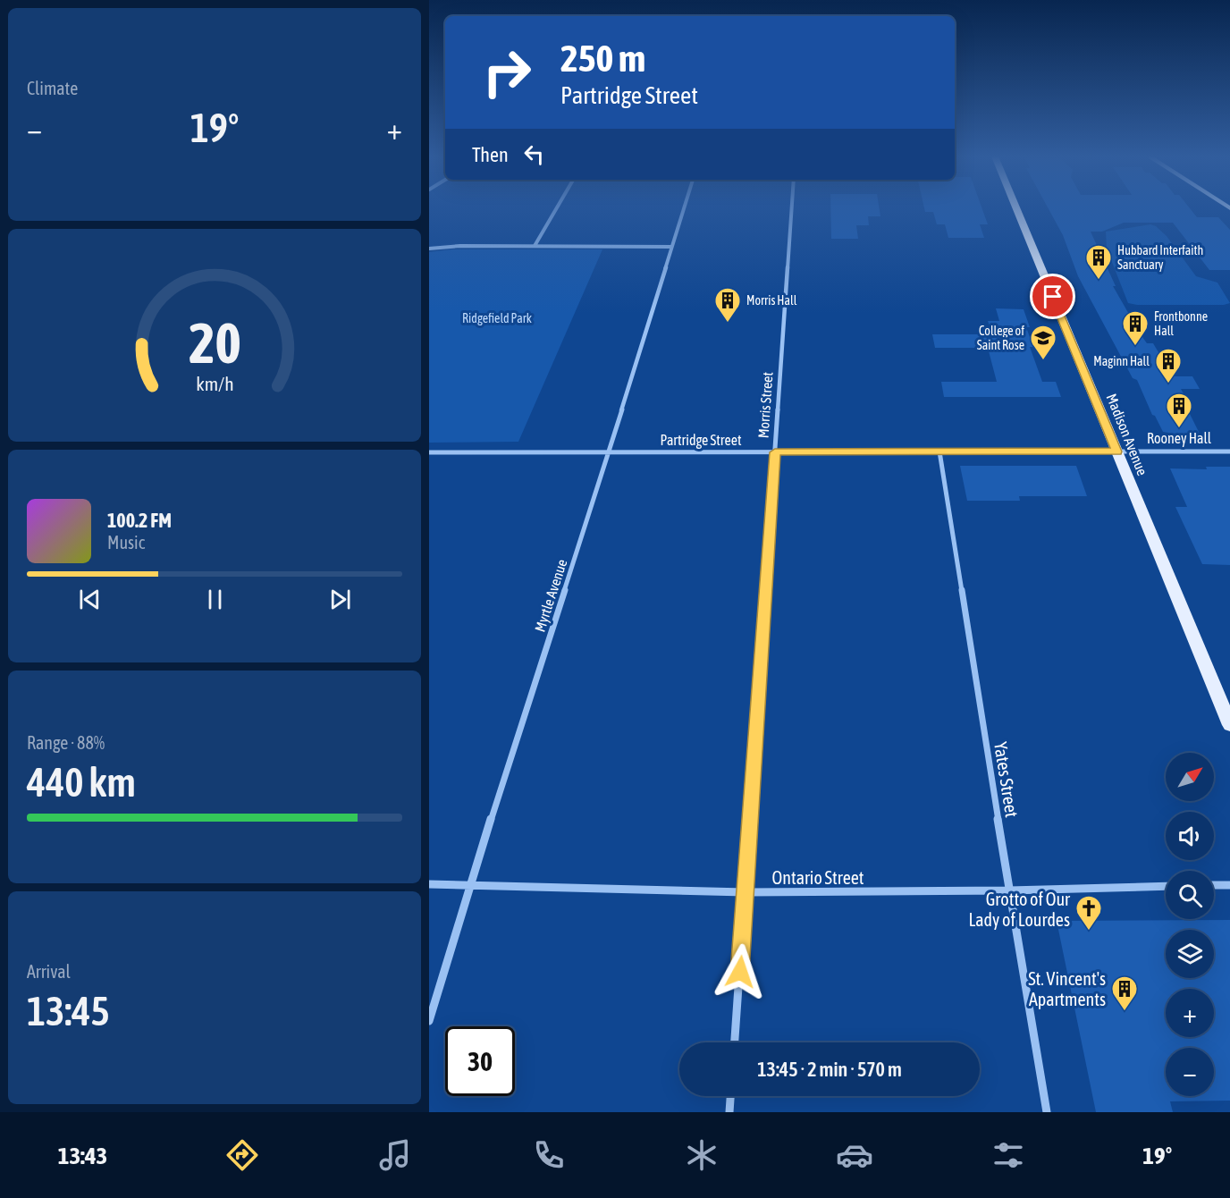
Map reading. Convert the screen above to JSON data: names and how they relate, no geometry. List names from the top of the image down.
{
  "streets": {
    "main road": ["Madison Avenue"],
    "street": [
      "Morris Street",
      "Partridge Street",
      "Myrtle Avenue",
      "Yates Street",
      "Ontario Street"
    ]
  },
  "crossings": [
    ["Morris Street", "Partridge Street"],
    ["Morris Street", "Ontario Street"],
    ["Madison Avenue", "Partridge Street"],
    ["Partridge Street", "Myrtle Avenue"],
    ["Partridge Street", "Yates Street"],
    ["Myrtle Avenue", "Ontario Street"],
    ["Yates Street", "Ontario Street"]
  ],
  "parks": ["Ridgefield Park"],
  "places": {
    "building": [
      "Hubbard Interfaith Sanctuary",
      "Morris Hall",
      "Frontbonne Hall",
      "Maginn Hall",
      "Rooney Hall",
      "St. Vincent's Apartments"
    ],
    "school or university": ["College of Saint Rose"],
    "church": ["Grotto of Our Lady of Lourdes"]
  },
  "north": "top right",
  "page": {
    "tile": [
      "Climate",
      ["Range · 88%", "440 km"],
      ["Arrival", "13:45"]
    ],
    "turn": ["250 m", "Partridge Street"],
    "heat": ["−", "19°", "+"],
    "then": "Then",
    "song": ["100.2 FM", "Music"],
    "map_buttons": ["+", "−"],
    "limit": "30",
    "trip": "13:45 · 2 min · 570 m",
    "tabs": ["13:43", "19°"],
    "gauge": ["20", "km/h"]
  }
}
